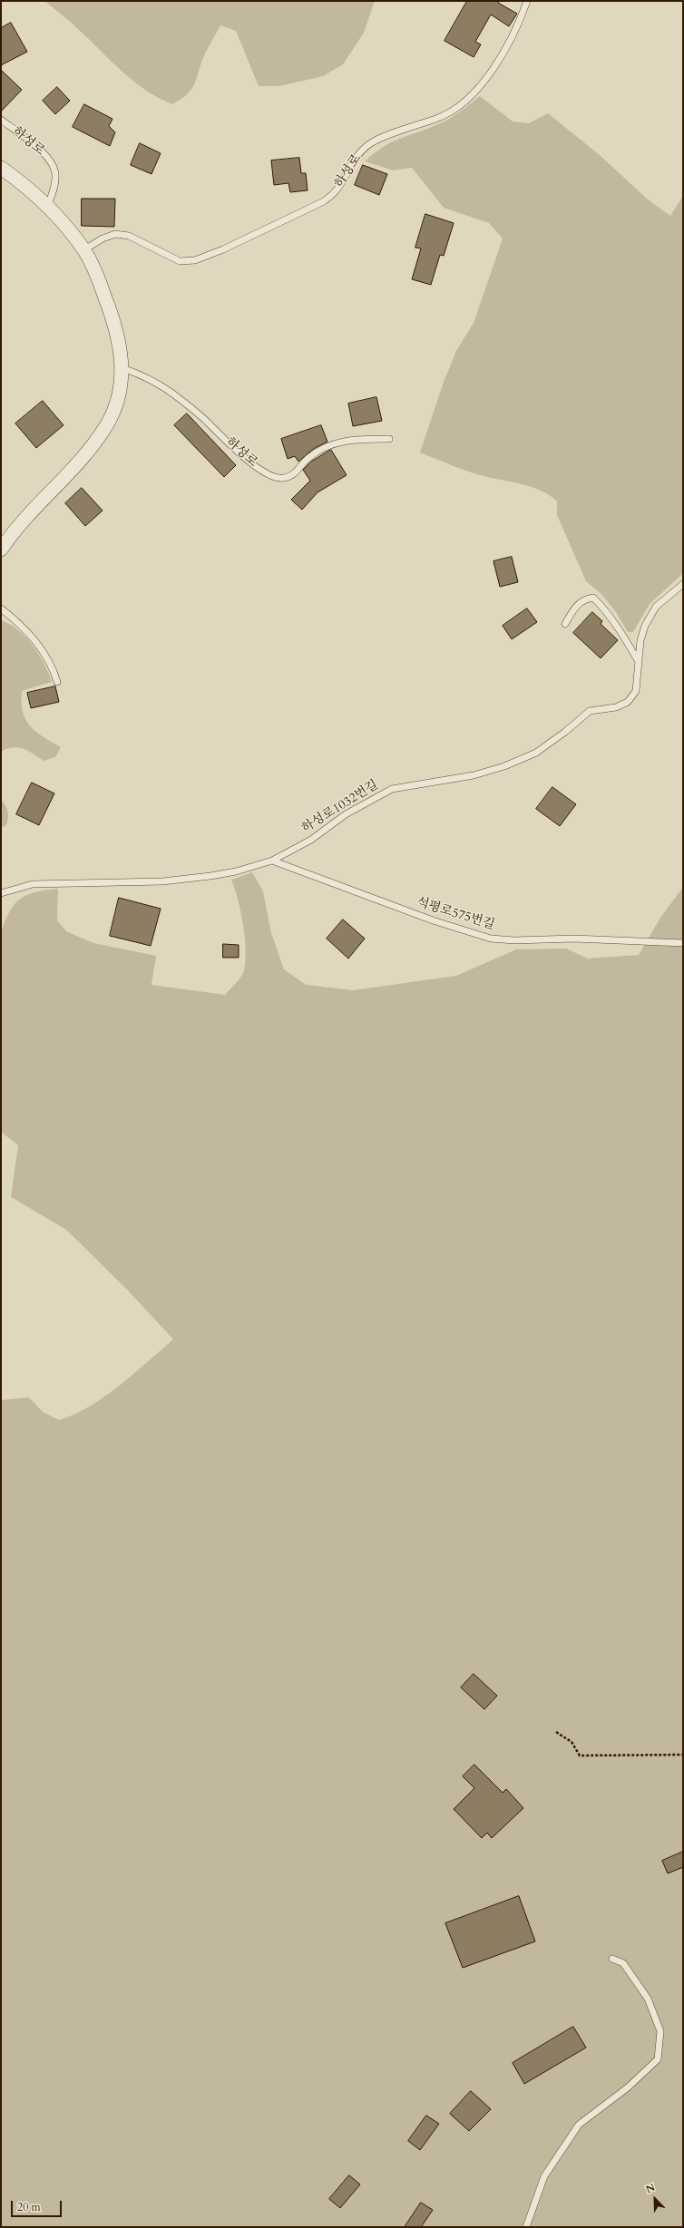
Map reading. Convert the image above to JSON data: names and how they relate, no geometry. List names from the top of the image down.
{
  "streets": {
    "lane": ["하성로", "하성로1032번길", "석평로575번길"]
  },
  "crossings": [
    ["하성로1032번길", "석평로575번길"]
  ],
  "scale_bar": "20 m",
  "north": "top left"
}
